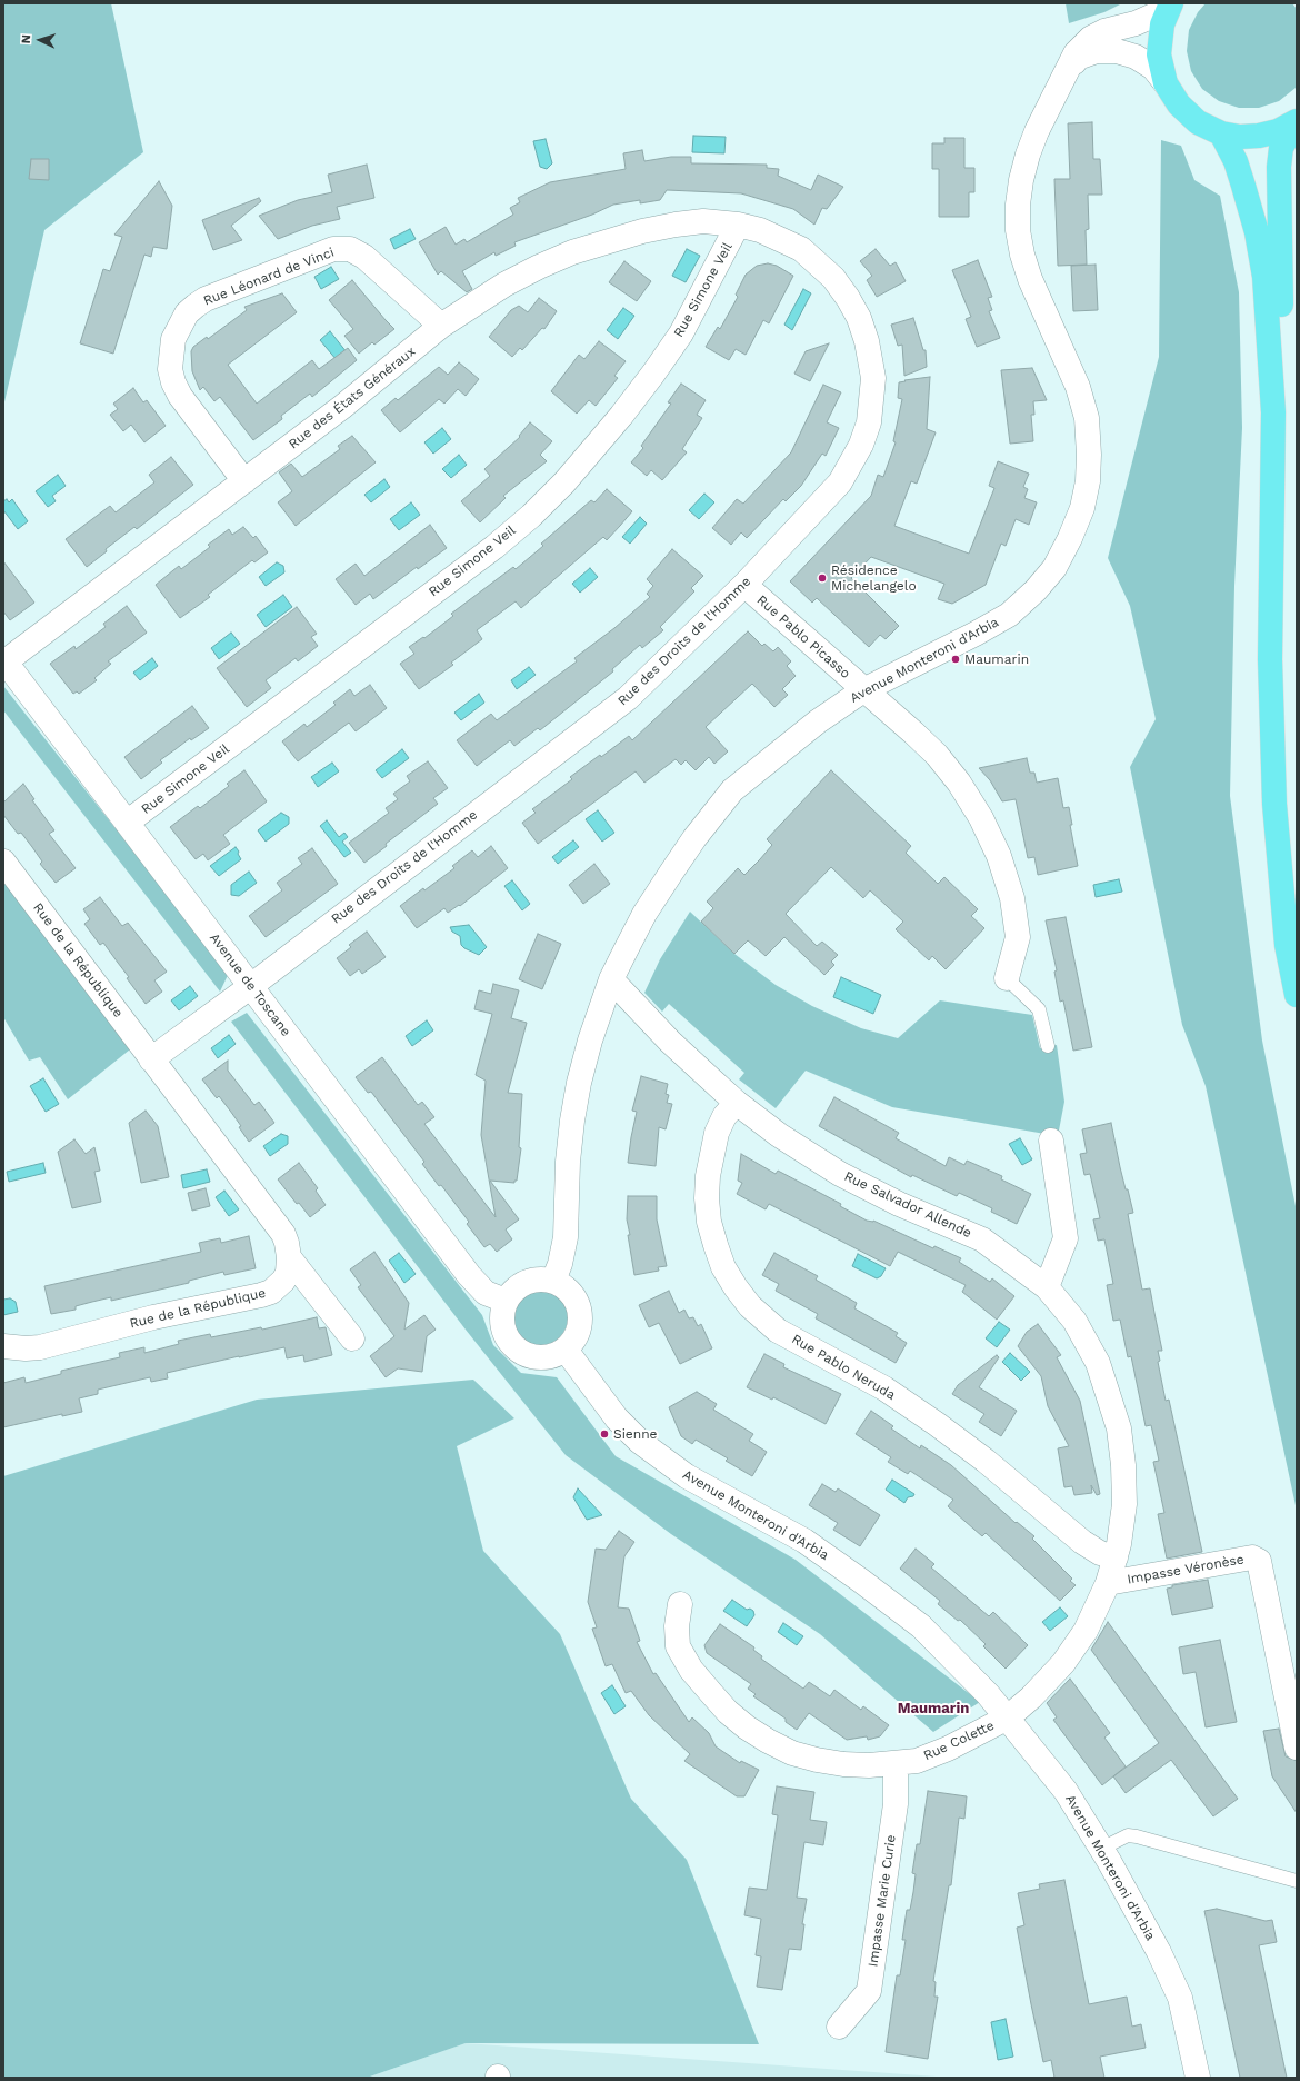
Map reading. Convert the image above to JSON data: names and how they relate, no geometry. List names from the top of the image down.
{
  "streets": {
    "street": [
      "Rue Léonard de Vinci",
      "Rue Simone Veil",
      "Rue des États Généraux",
      "Rue Pablo Picasso",
      "Rue des Droits de l'Homme",
      "Avenue Monteroni d'Arbia",
      "Rue de la République",
      "Avenue de Toscane",
      "Rue Salvador Allende",
      "Rue Pablo Neruda",
      "Impasse Véronèse",
      "Rue Colette",
      "Impasse Marie Curie"
    ]
  },
  "crossings": [
    ["Rue Léonard de Vinci", "Rue des États Généraux"],
    ["Rue Simone Veil", "Rue des États Généraux"],
    ["Rue Simone Veil", "Rue des Droits de l'Homme"],
    ["Rue Simone Veil", "Avenue de Toscane"],
    ["Rue des États Généraux", "Rue des Droits de l'Homme"],
    ["Rue des États Généraux", "Avenue de Toscane"],
    ["Rue Pablo Picasso", "Rue des Droits de l'Homme"],
    ["Rue Pablo Picasso", "Avenue Monteroni d'Arbia"],
    ["Rue des Droits de l'Homme", "Avenue de Toscane"],
    ["Avenue Monteroni d'Arbia", "Avenue de Toscane"],
    ["Avenue Monteroni d'Arbia", "Rue Salvador Allende"],
    ["Avenue Monteroni d'Arbia", "Rue Colette"],
    ["Rue Salvador Allende", "Rue Pablo Neruda"],
    ["Rue Salvador Allende", "Impasse Véronèse"],
    ["Rue Salvador Allende", "Rue Colette"],
    ["Rue Colette", "Impasse Marie Curie"]
  ],
  "districts": ["Maumarin"],
  "places": ["Résidence Michelangelo", "Maumarin", "Sienne"],
  "north": "left"
}
